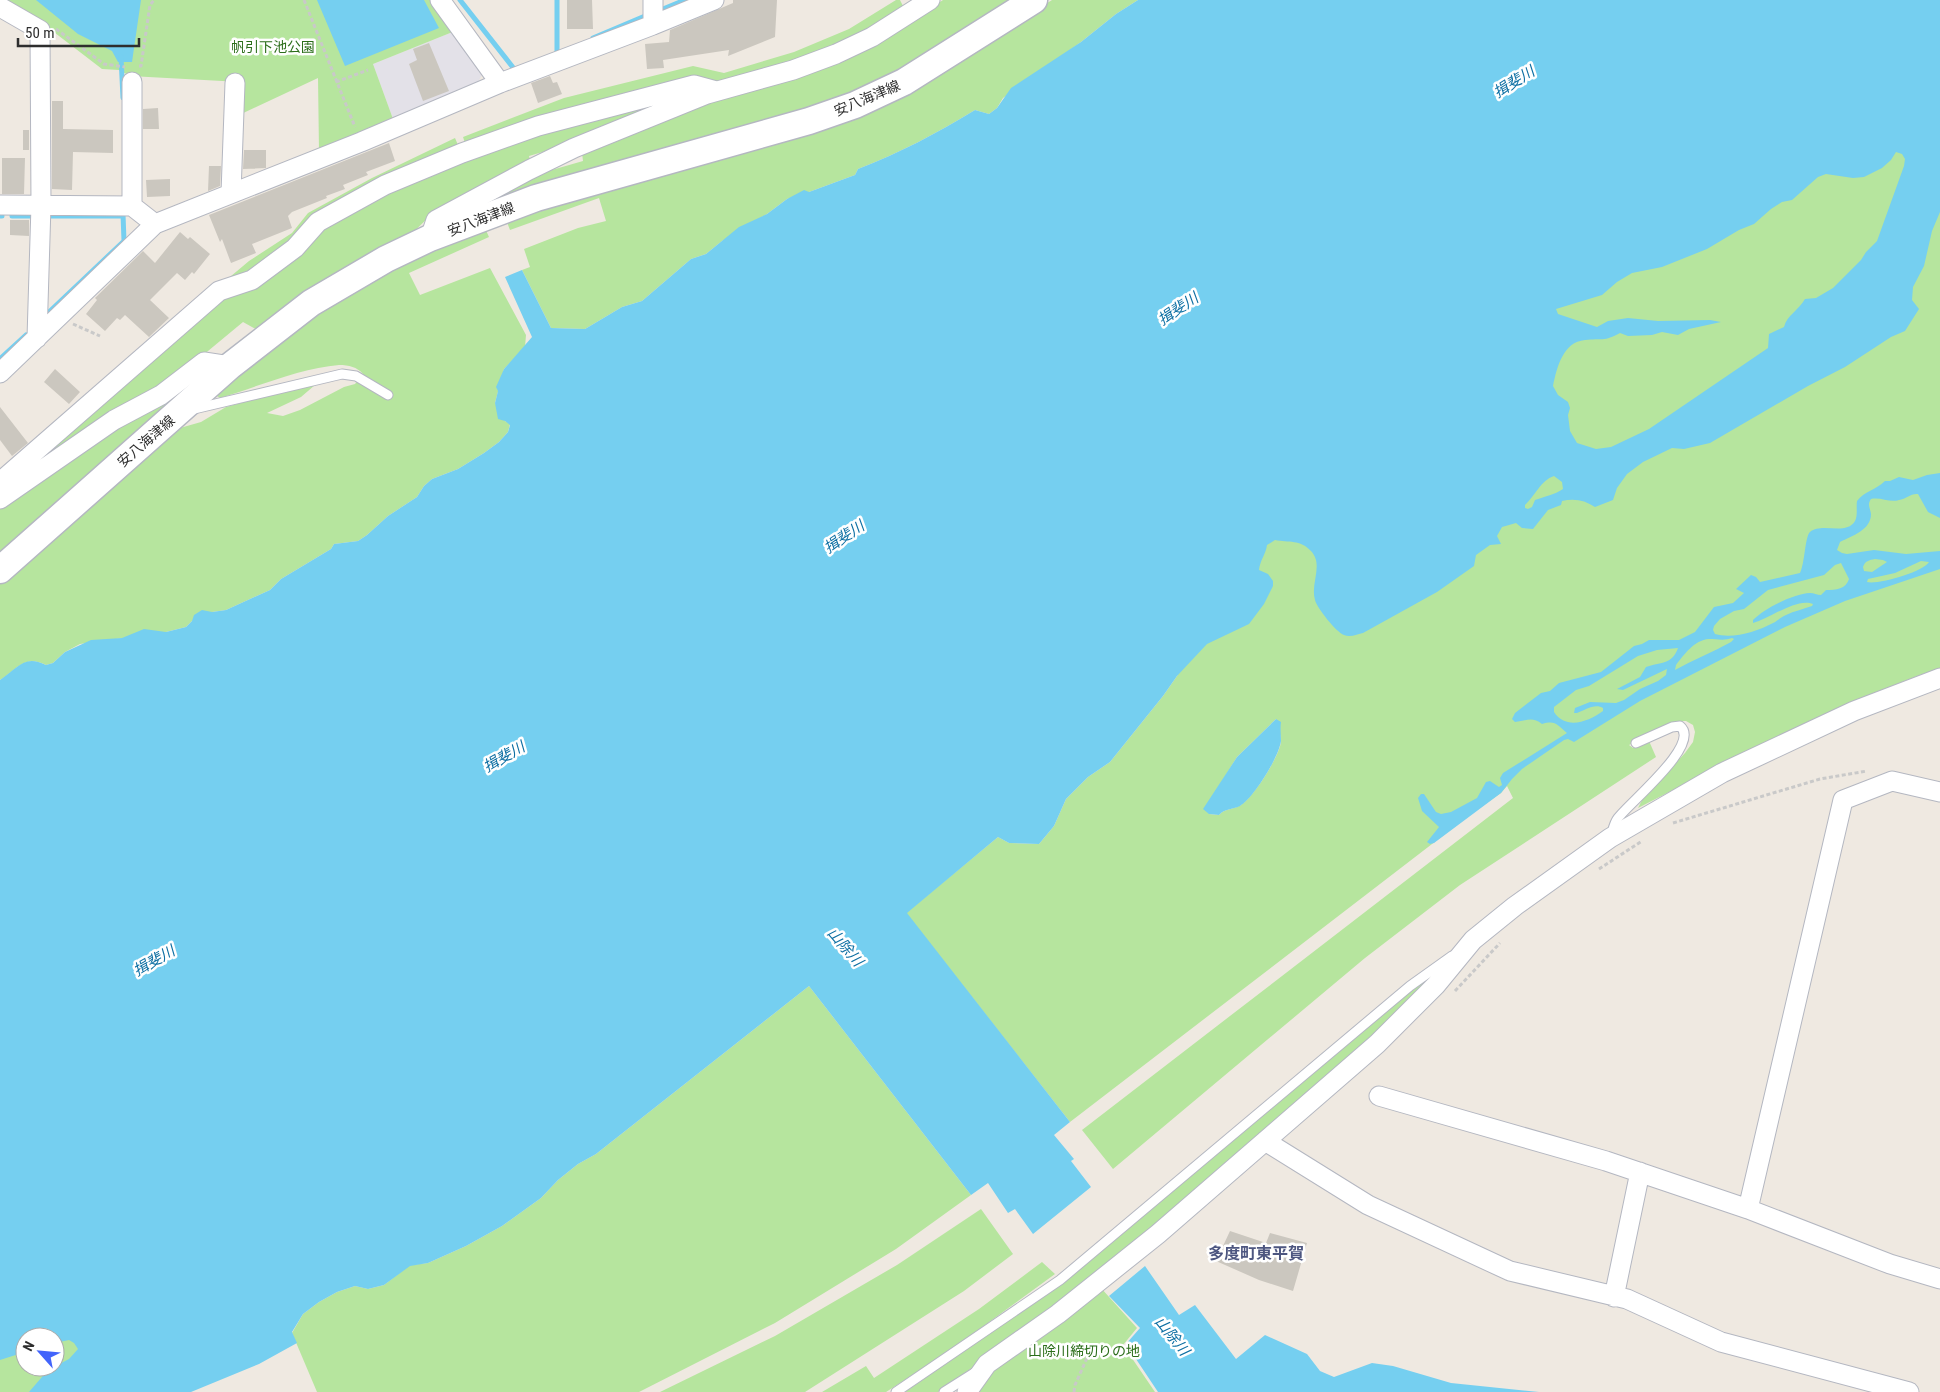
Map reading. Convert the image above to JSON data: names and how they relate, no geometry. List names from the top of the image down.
{
  "streets": {
    "main road": ["安八海津線"]
  },
  "districts": ["多度町東平賀"],
  "water": ["揖斐川", "山除川"],
  "parks": ["帆引下池公園", "山除川締切りの地"],
  "scale_bar": "50 m",
  "north": "top left"
}
